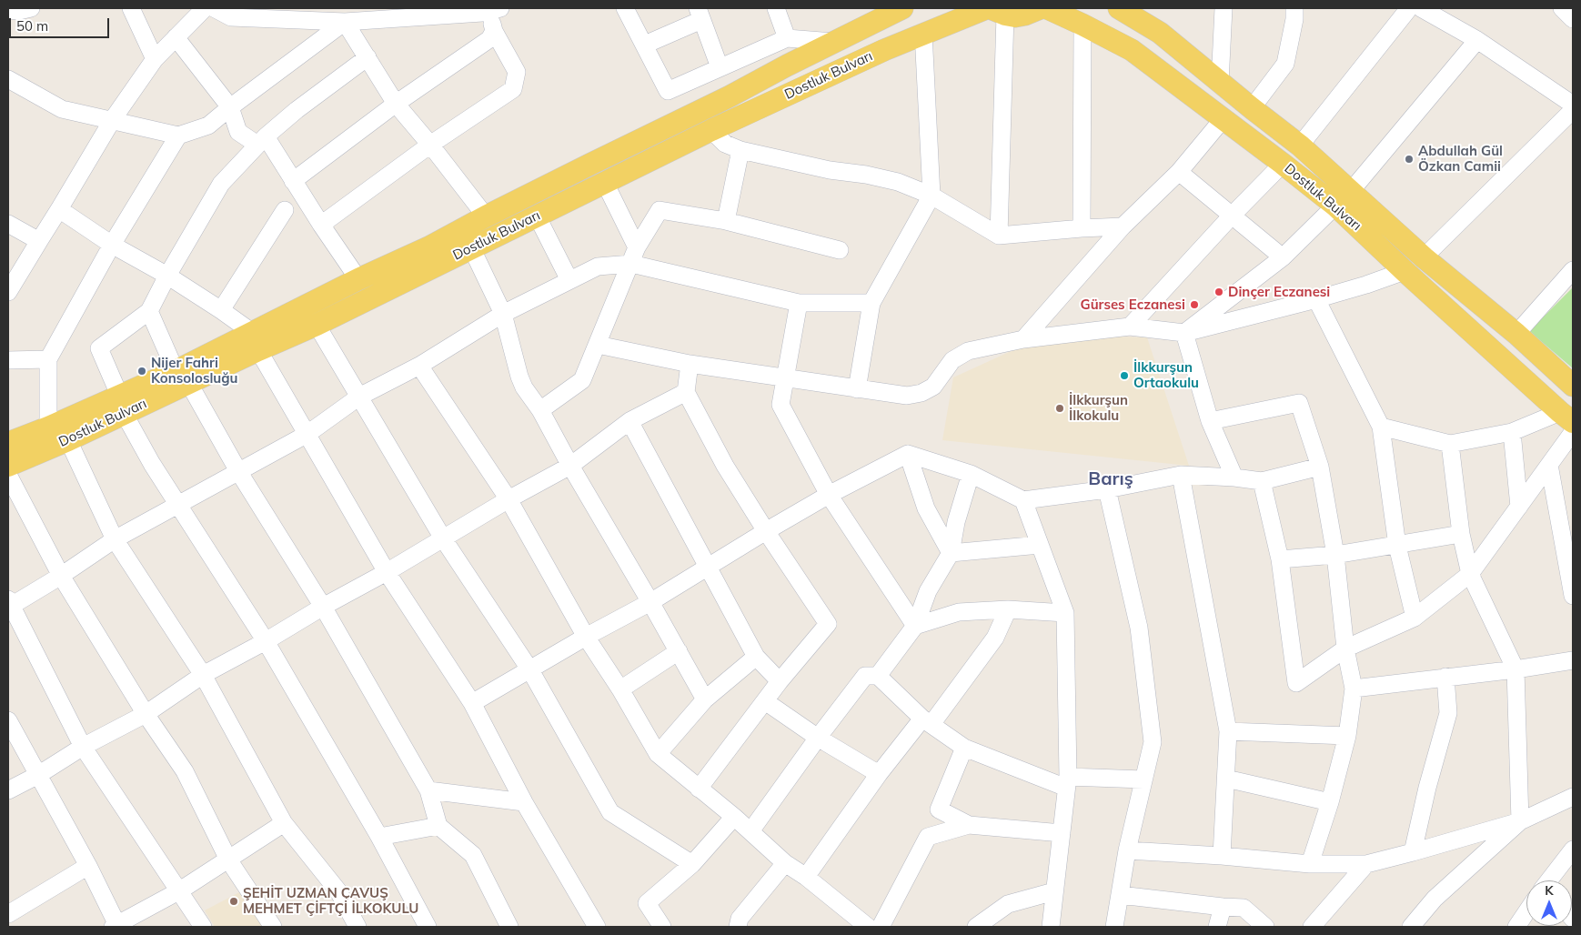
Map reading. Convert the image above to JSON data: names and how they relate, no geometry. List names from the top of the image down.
{
  "streets": {
    "main road": ["Dostluk Bulvarı"]
  },
  "districts": ["Barış"],
  "places": [
    "Abdullah Gül Özkan Camii",
    "Dinçer Eczanesi",
    "Gürses Eczanesi",
    "Nijer Fahri Konsolosluğu",
    "İlkkurşun Ortaokulu",
    "İlkkurşun İlkokulu",
    "ŞEHİT UZMAN ÇAVUŞ MEHMET ÇİFTÇİ İLKOKULU"
  ],
  "scale_bar": "50 m",
  "north": "top"
}
